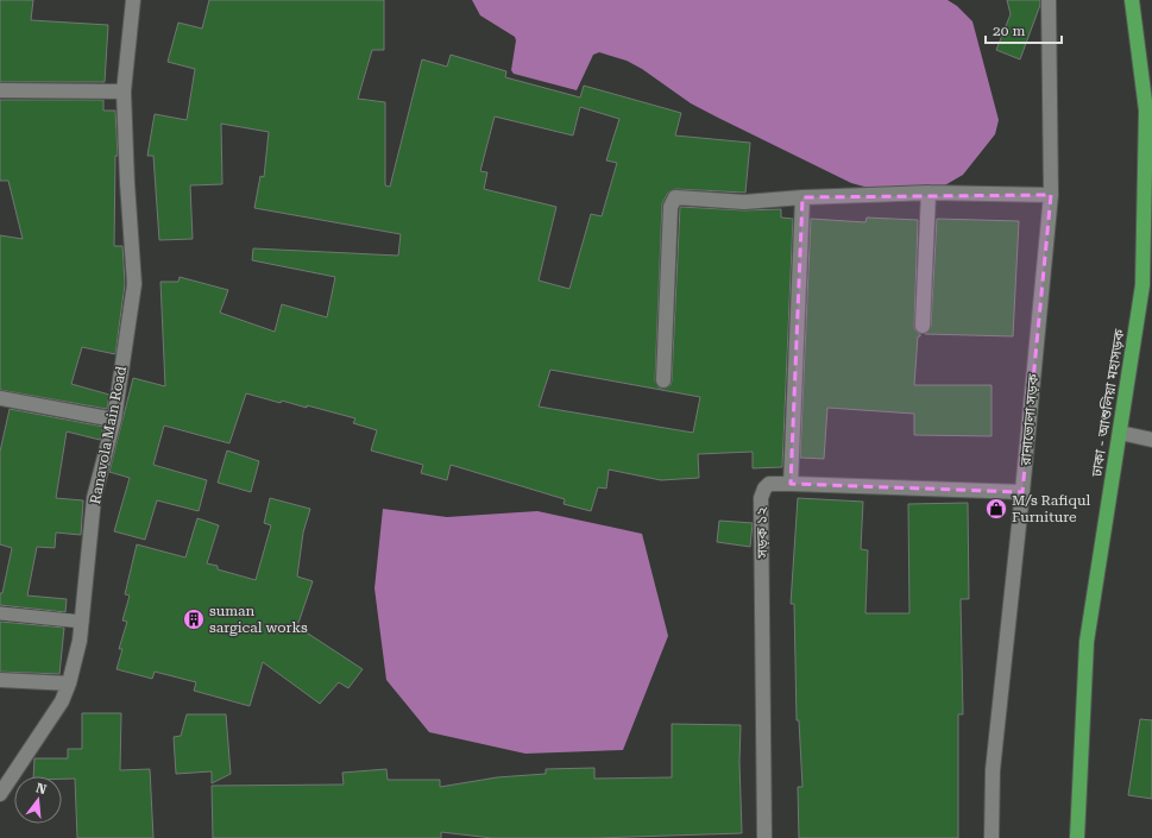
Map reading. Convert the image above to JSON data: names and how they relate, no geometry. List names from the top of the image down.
{
  "streets": {
    "highway": ["ঢাকা - আশুলিয়া মহাসড়ক"],
    "street": ["রানাভোলা সড়ক", "Ranavola Main Road", "সড়ক ১২"]
  },
  "crossings": [
    ["রানাভোলা সড়ক", "সড়ক ১২"]
  ],
  "places": {
    "shop": ["M/s Rafiqul Furniture"],
    "building": ["suman sargical works"]
  },
  "scale_bar": "20 m",
  "north": "top"
}
